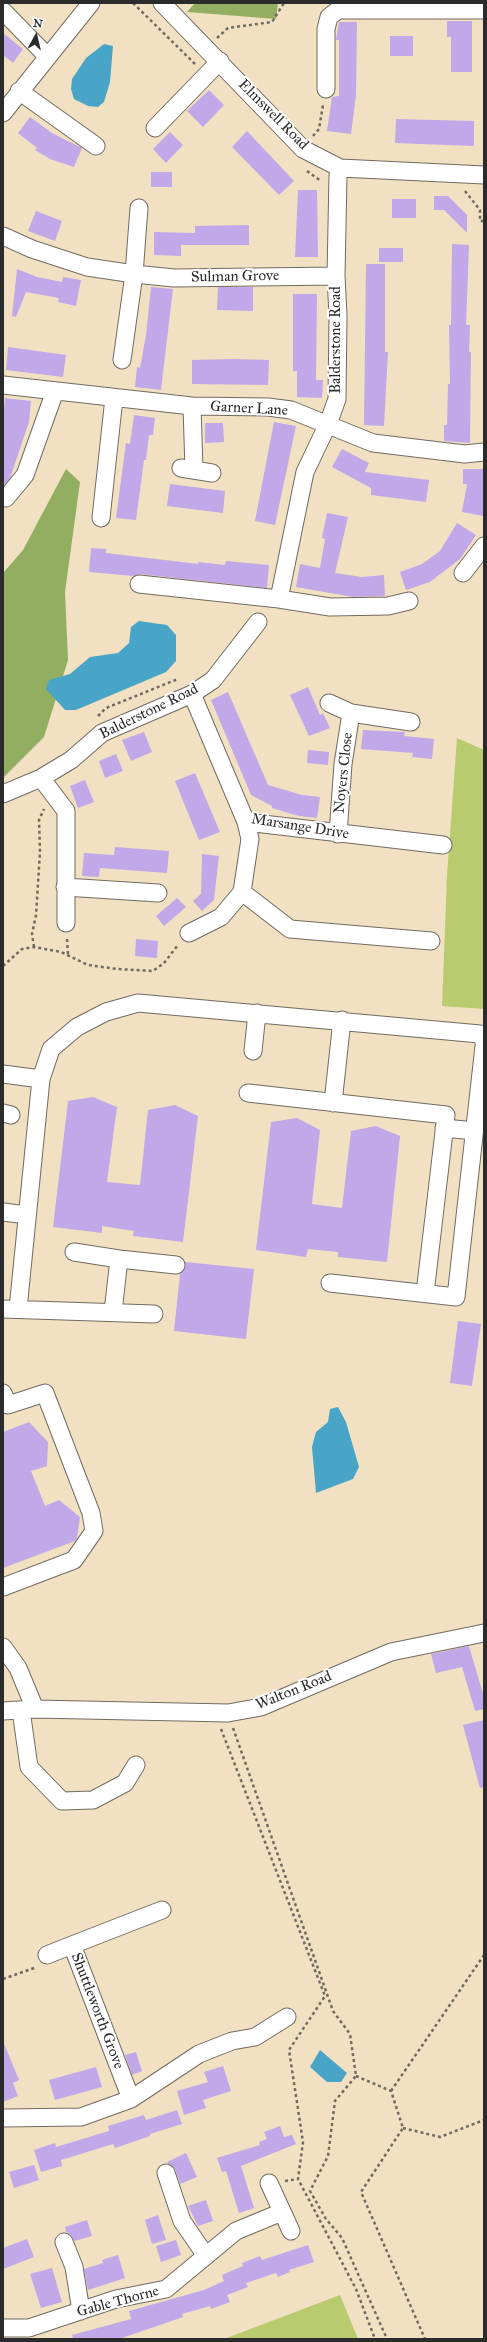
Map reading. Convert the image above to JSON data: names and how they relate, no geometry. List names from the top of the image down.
{
  "streets": {
    "street": [
      "Elmswell Road",
      "Sulman Grove",
      "Balderstone Road",
      "Garner Lane",
      "Noyers Close",
      "Marsange Drive",
      "Walton Road",
      "Shuttleworth Grove",
      "Gable Thorne"
    ]
  },
  "crossings": [
    ["Elmswell Road", "Balderstone Road"],
    ["Sulman Grove", "Balderstone Road"],
    ["Balderstone Road", "Garner Lane"],
    ["Balderstone Road", "Marsange Drive"],
    ["Noyers Close", "Marsange Drive"]
  ],
  "north": "top"
}
